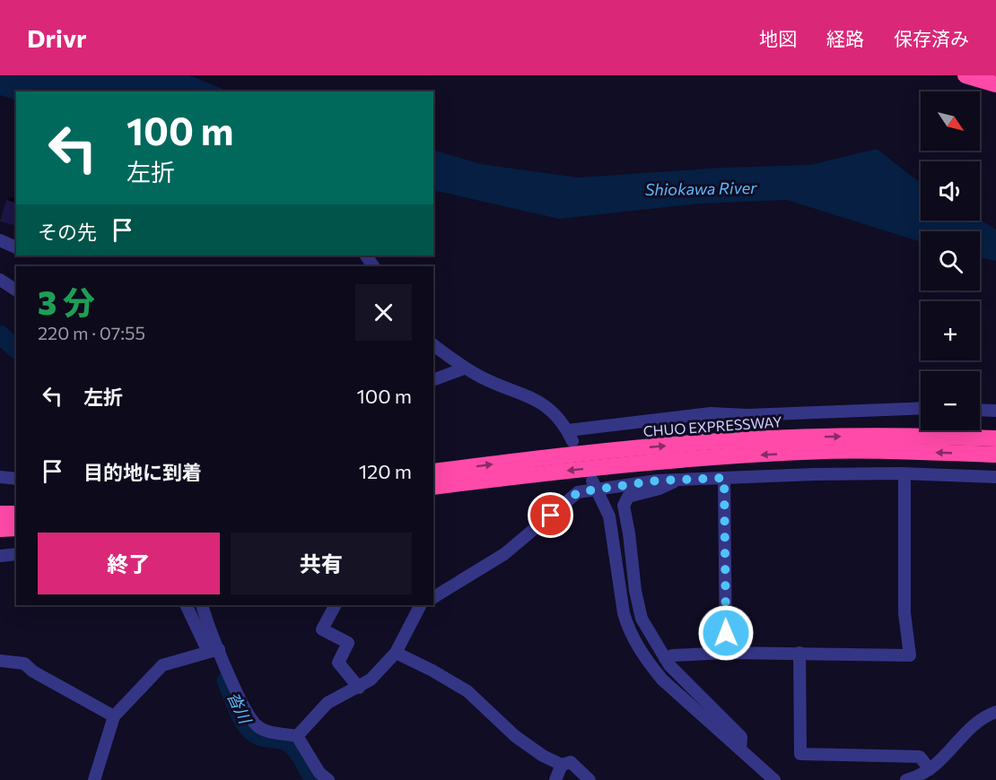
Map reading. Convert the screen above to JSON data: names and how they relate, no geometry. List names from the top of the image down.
{
  "streets": {
    "highway": ["CHUO EXPRESSWAY"]
  },
  "water": ["Shiokawa River", "沓川"],
  "north": "bottom right",
  "page": {
    "header": "Drivr",
    "nav": ["地図", "経路", "保存済み"],
    "map_buttons": ["+", "−"],
    "turn": ["100 m", "左折"],
    "then": "その先",
    "heading": ["3 分", "220 m · 07:55"],
    "list": [
      {
        "name": "左折",
        "value": "100 m"
      },
      {
        "name": "目的地に到着",
        "value": "120 m"
      }
    ],
    "buttons": ["終了", "共有"]
  }
}
